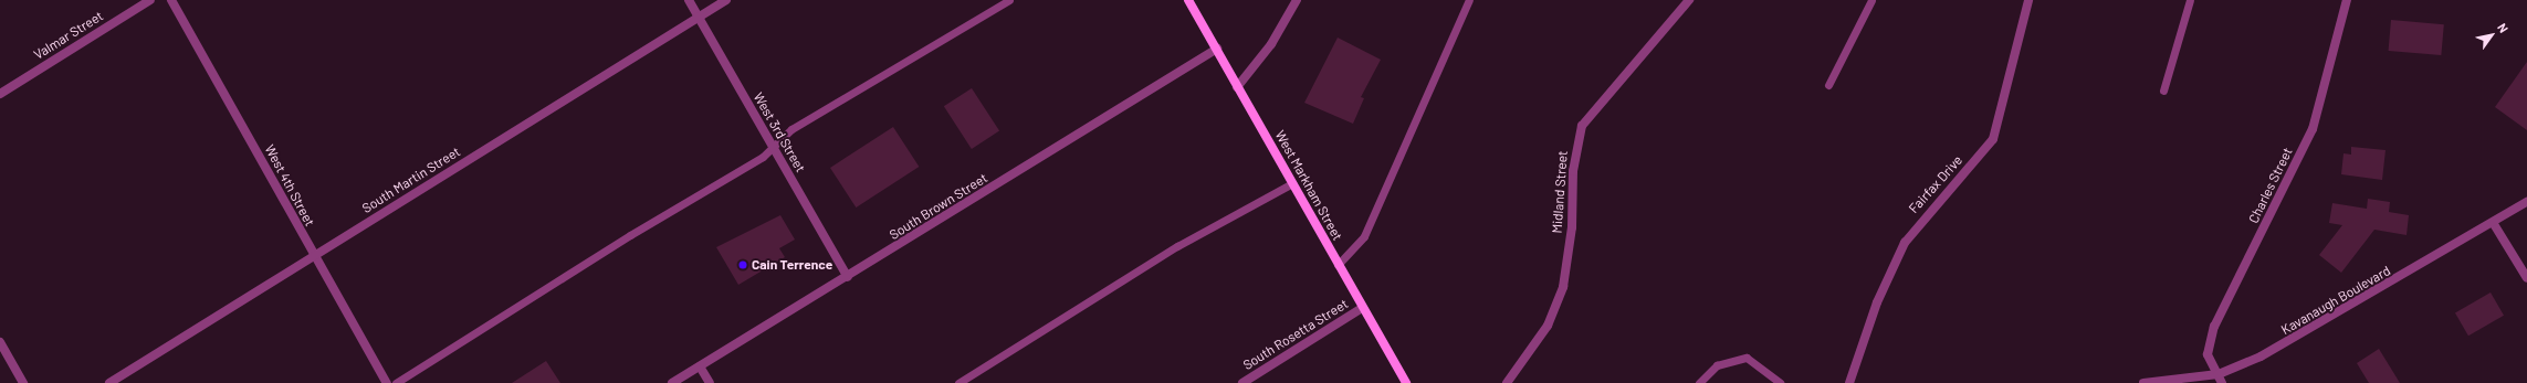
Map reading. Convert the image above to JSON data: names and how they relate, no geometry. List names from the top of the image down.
{
  "streets": {
    "main road": ["West Markham Street"],
    "street": [
      "Valmar Street",
      "West 3rd Street",
      "South Martin Street",
      "Fairfax Drive",
      "West 4th Street",
      "Charles Street",
      "Midland Street",
      "South Brown Street",
      "Kavanaugh Boulevard",
      "South Rosetta Street"
    ]
  },
  "crossings": [
    ["West 3rd Street", "South Martin Street"],
    ["West 3rd Street", "South Brown Street"],
    ["South Martin Street", "West 4th Street"],
    ["West Markham Street", "South Brown Street"],
    ["West Markham Street", "South Rosetta Street"],
    ["Charles Street", "Kavanaugh Boulevard"]
  ],
  "places": ["Cain Terrence"],
  "north": "top right"
}
